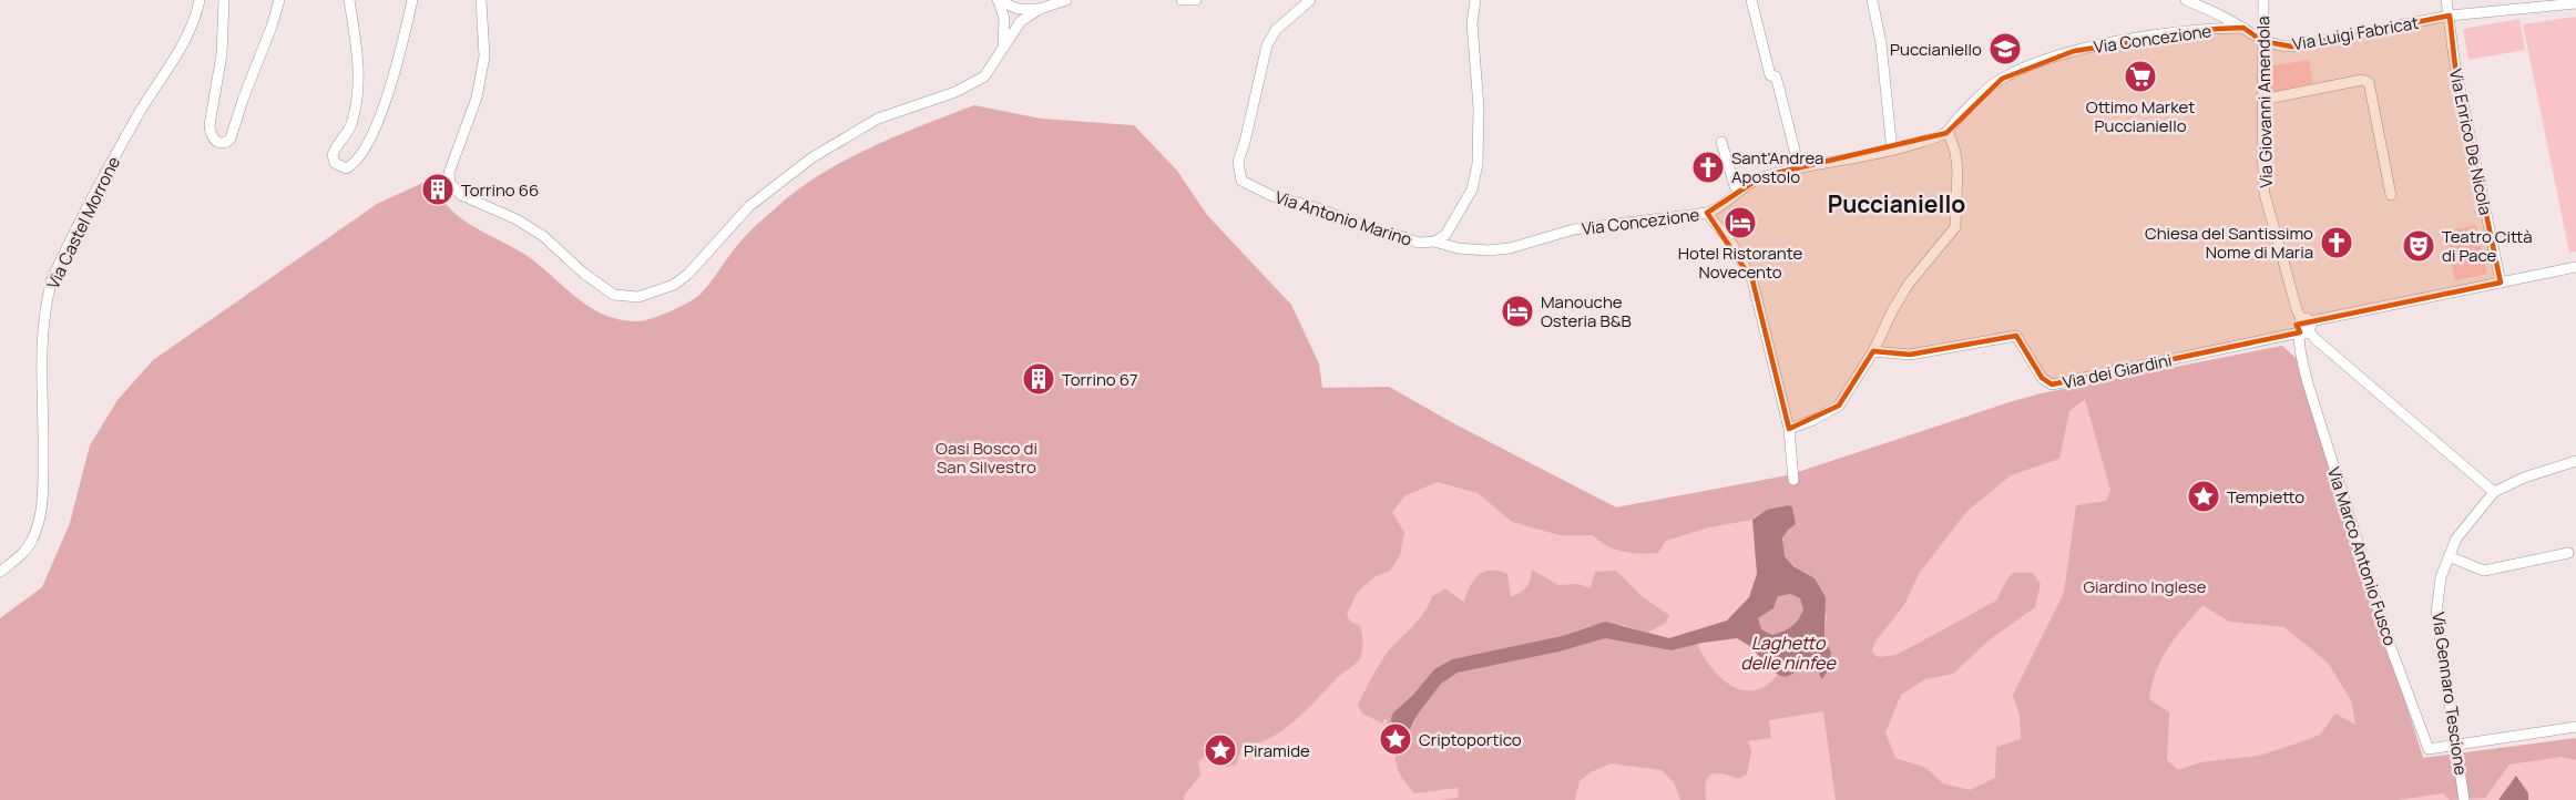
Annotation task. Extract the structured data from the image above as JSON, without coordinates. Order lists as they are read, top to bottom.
{
  "streets": {
    "street": [
      "Via Luigi Fabricat",
      "Via Concezione",
      "Via Giovanni Amendola",
      "Via Enrico De Nicola",
      "Via Antonio Marino",
      "Via Castel Morrone",
      "Via dei Giardini",
      "Via Marco Antonio Fusco",
      "Via Gennaro Tescione"
    ]
  },
  "crossings": [
    ["Via Luigi Fabricat", "Via Giovanni Amendola"],
    ["Via Luigi Fabricat", "Via Enrico De Nicola"],
    ["Via Concezione", "Via Antonio Marino"],
    ["Via Giovanni Amendola", "Via dei Giardini"],
    ["Via Giovanni Amendola", "Via Marco Antonio Fusco"],
    ["Via Giovanni Amendola", "Via Gennaro Tescione"],
    ["Via dei Giardini", "Via Marco Antonio Fusco"],
    ["Via Marco Antonio Fusco", "Via Gennaro Tescione"]
  ],
  "districts": ["Puccianiello"],
  "water": ["Laghetto delle ninfee"],
  "parks": ["Oasi Bosco di San Silvestro", "Giardino Inglese"],
  "places": {
    "school or university": ["Puccianiello"],
    "supermarket": ["Ottimo Market Puccianiello"],
    "church": ["Sant'Andrea Apostolo", "Chiesa del Santissimo Nome di Maria"],
    "building": ["Torrino 66", "Torrino 67"],
    "hotel": ["Hotel Ristorante Novecento", "Manouche Osteria B&B"],
    "theatre": ["Teatro Città di Pace"],
    "place": ["Tempietto", "Criptoportico", "Piramide"]
  }
}
